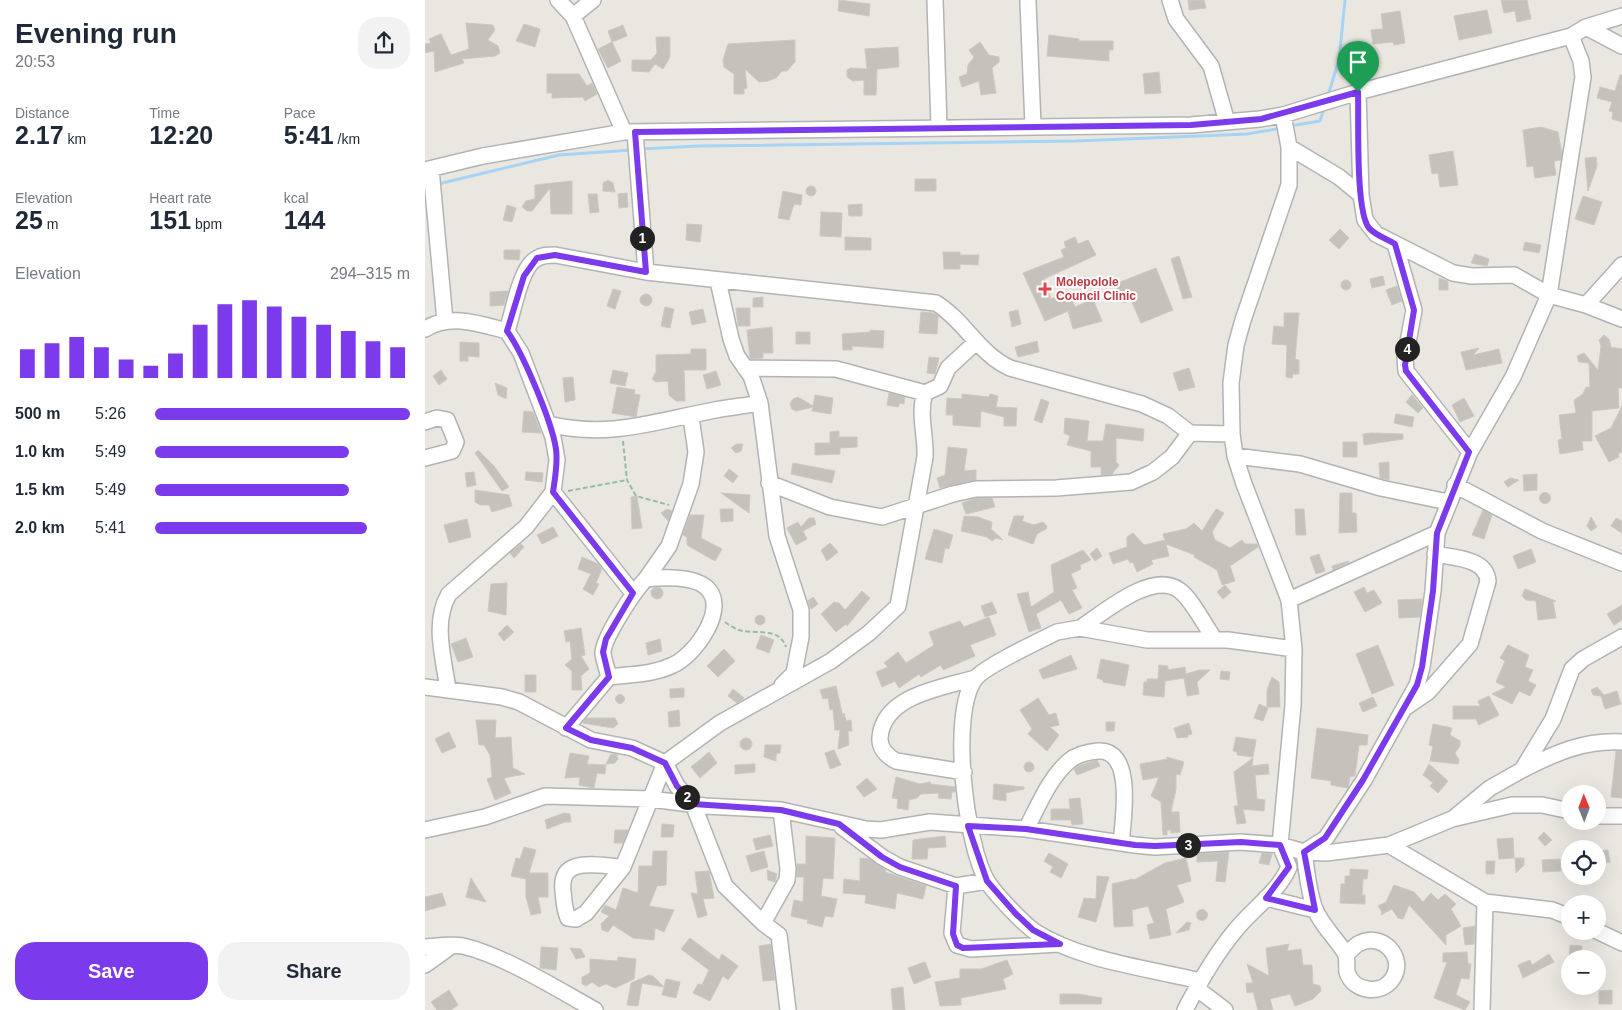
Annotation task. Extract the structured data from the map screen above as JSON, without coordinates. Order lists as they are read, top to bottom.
{
  "places": {
    "health": ["Molepolole Council Clinic"]
  },
  "north": "top",
  "page": {
    "heading": ["Evening run", "20:53"],
    "stats": [
      ["Distance", "2.17 km"],
      ["Time", "12:20"],
      ["Pace", "5:41 /km"],
      ["Elevation", "25 m"],
      ["Heart rate", "151 bpm"],
      ["kcal", "144"]
    ],
    "pins": [
      "1",
      "4",
      "2",
      "3"
    ],
    "chart": ["Elevation", "294–315 m"],
    "list": [
      {
        "name": "500 m",
        "note": "5:26"
      },
      {
        "name": "1.0 km",
        "note": "5:49"
      },
      {
        "name": "1.5 km",
        "note": "5:49"
      },
      {
        "name": "2.0 km",
        "note": "5:41"
      }
    ],
    "map_buttons": ["+", "−"],
    "buttons": ["Save", "Share"]
  }
}
